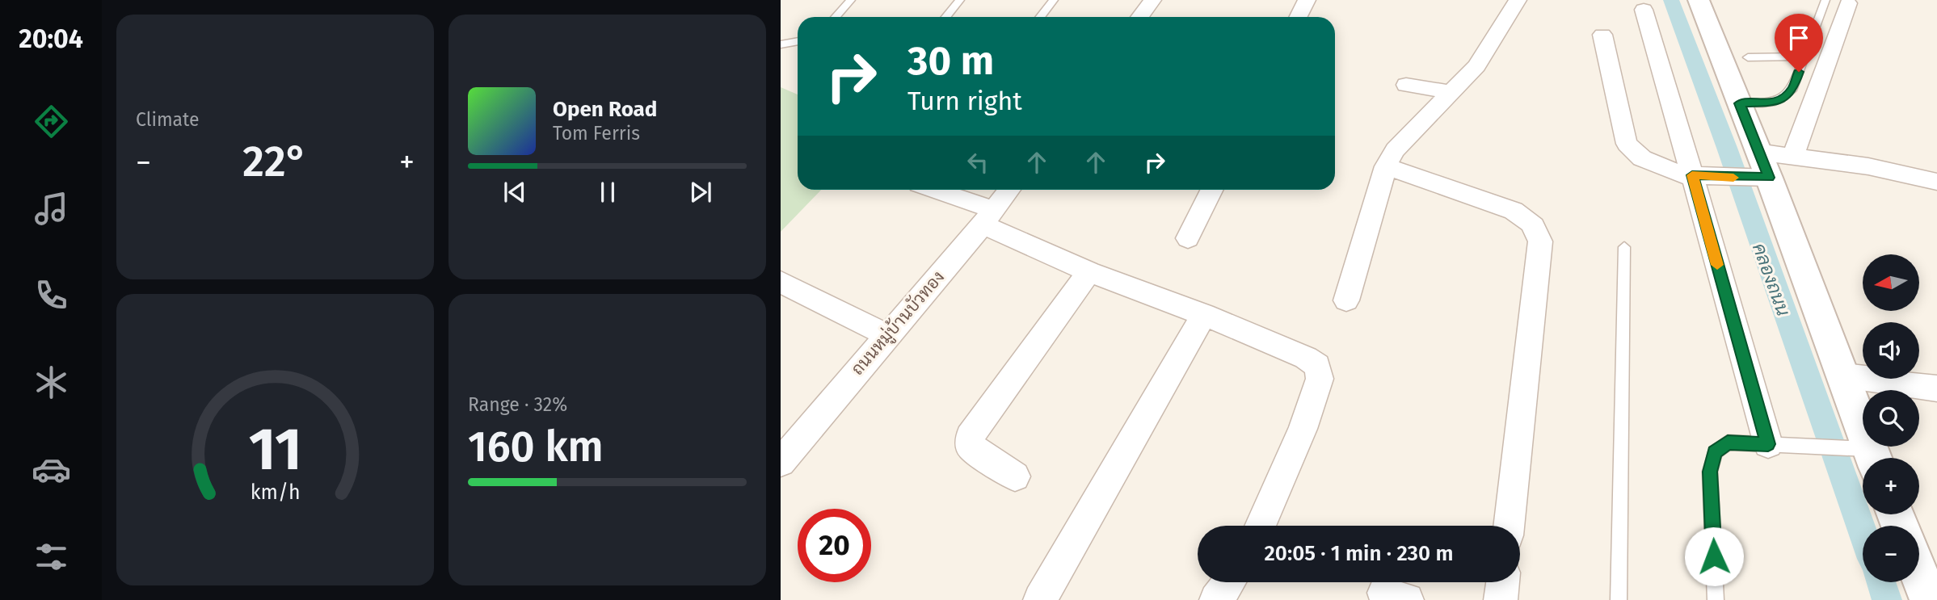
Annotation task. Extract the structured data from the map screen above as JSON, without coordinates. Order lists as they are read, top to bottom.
{
  "streets": {
    "street": ["ถนนหมู่บ้านบัวทอง"]
  },
  "water": ["คลองถนน"],
  "north": "left",
  "page": {
    "tabs": "20:04",
    "tile": [
      "Climate",
      ["Range · 32%", "160 km"]
    ],
    "turn": ["30 m", "Turn right"],
    "song": ["Open Road", "Tom Ferris"],
    "heat": ["−", "22°", "+"],
    "map_buttons": ["+", "−"],
    "limit": "20",
    "trip": "20:05 · 1 min · 230 m",
    "gauge": ["11", "km/h"]
  }
}
